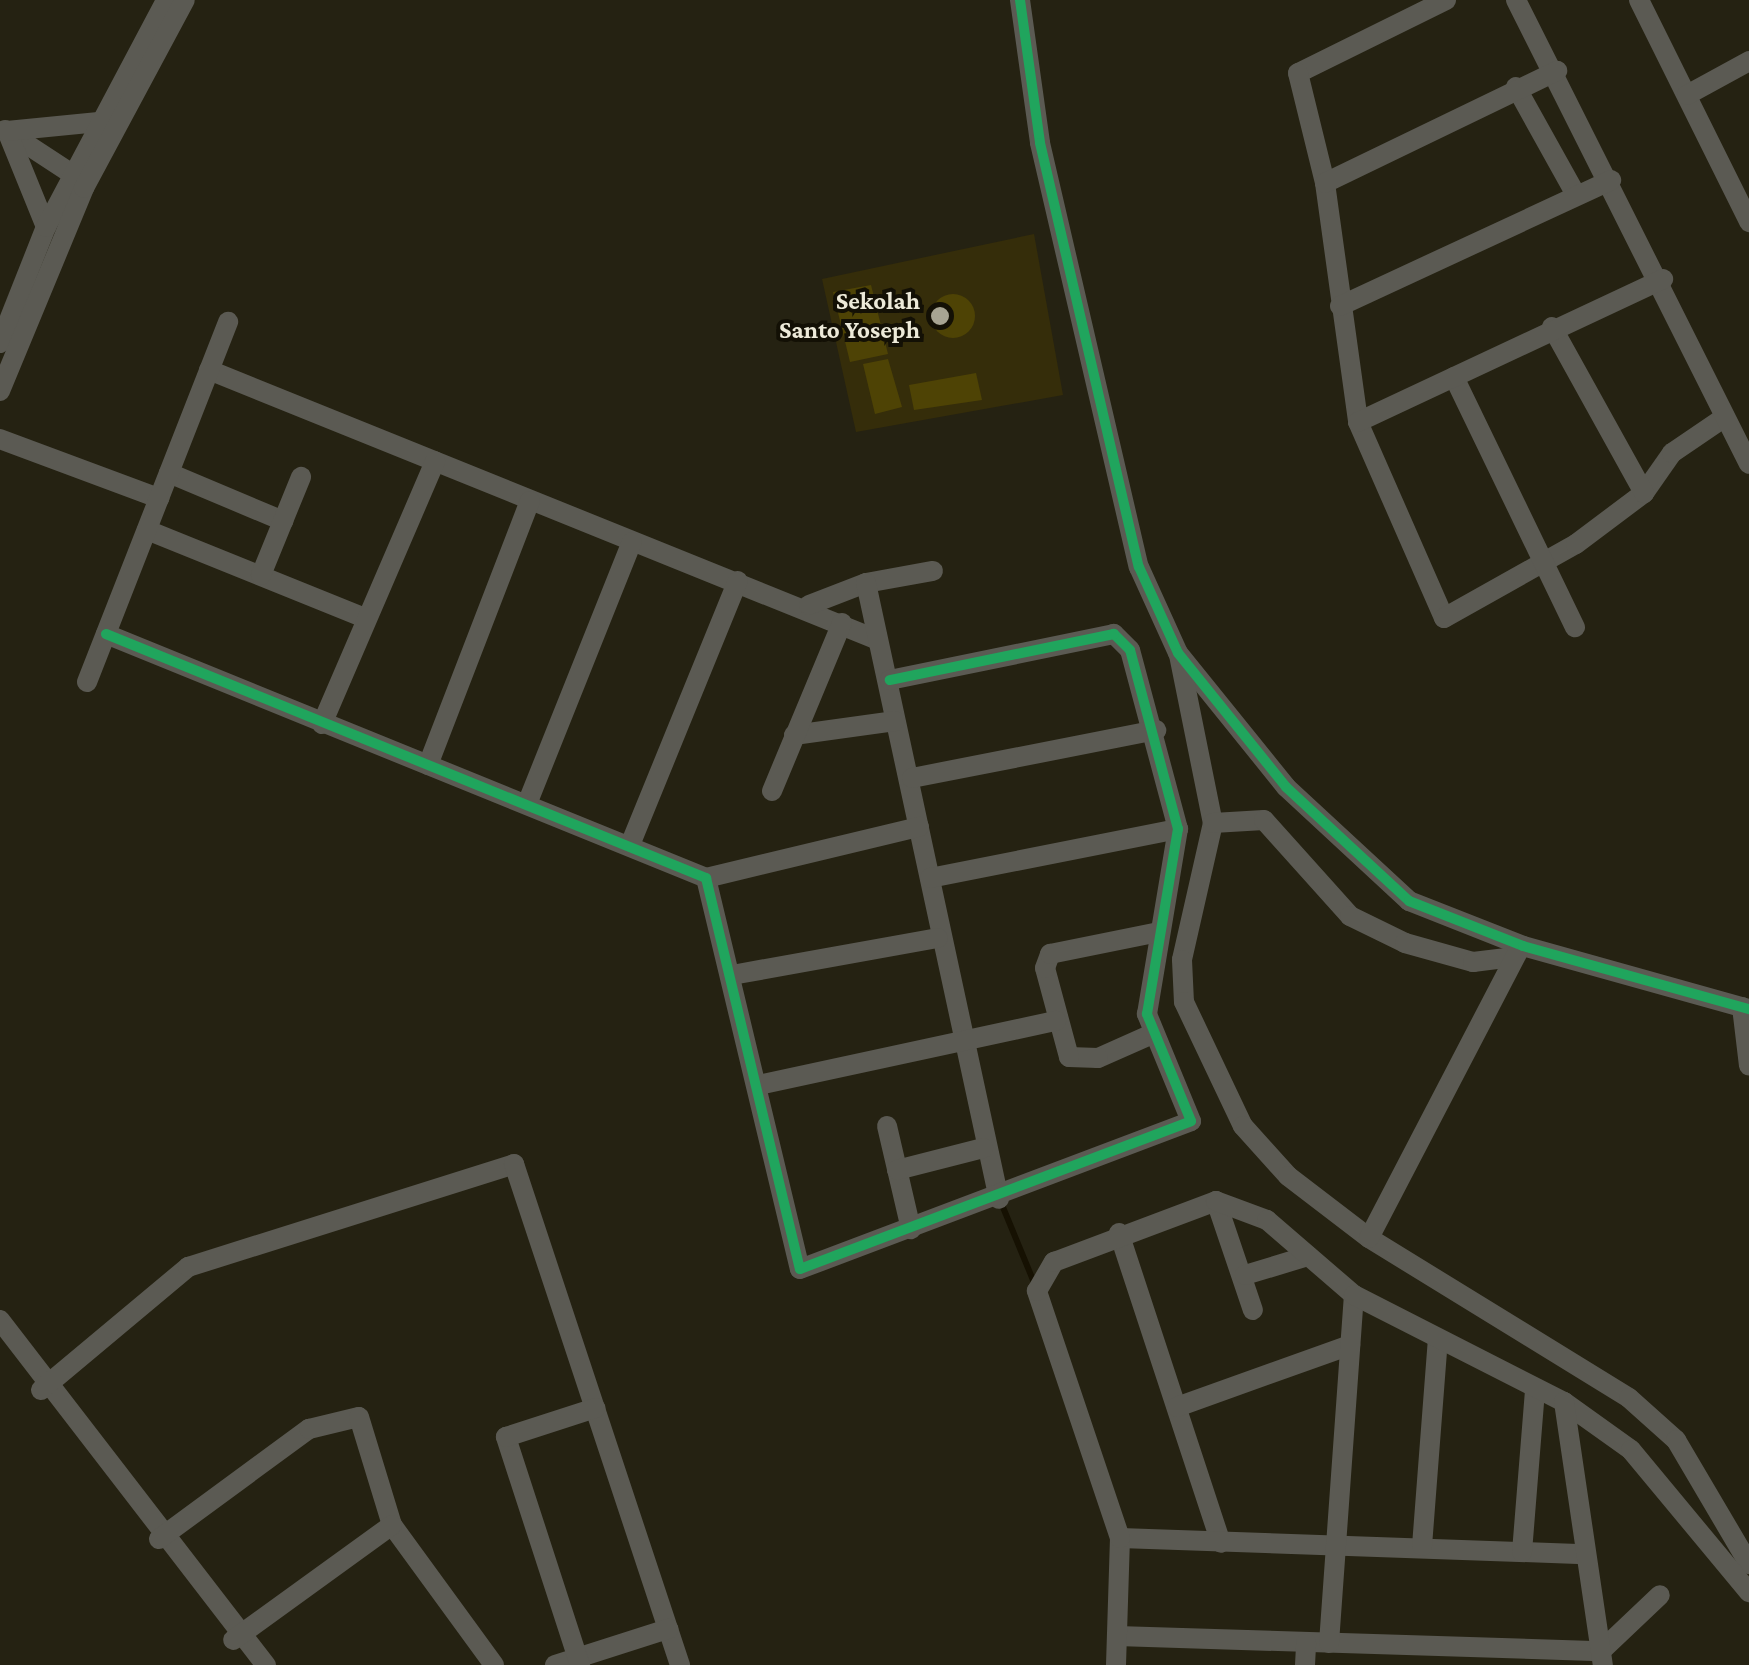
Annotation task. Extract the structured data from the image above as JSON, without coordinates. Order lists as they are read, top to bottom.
{
  "places": ["Sekolah Santo Yoseph"]
}
